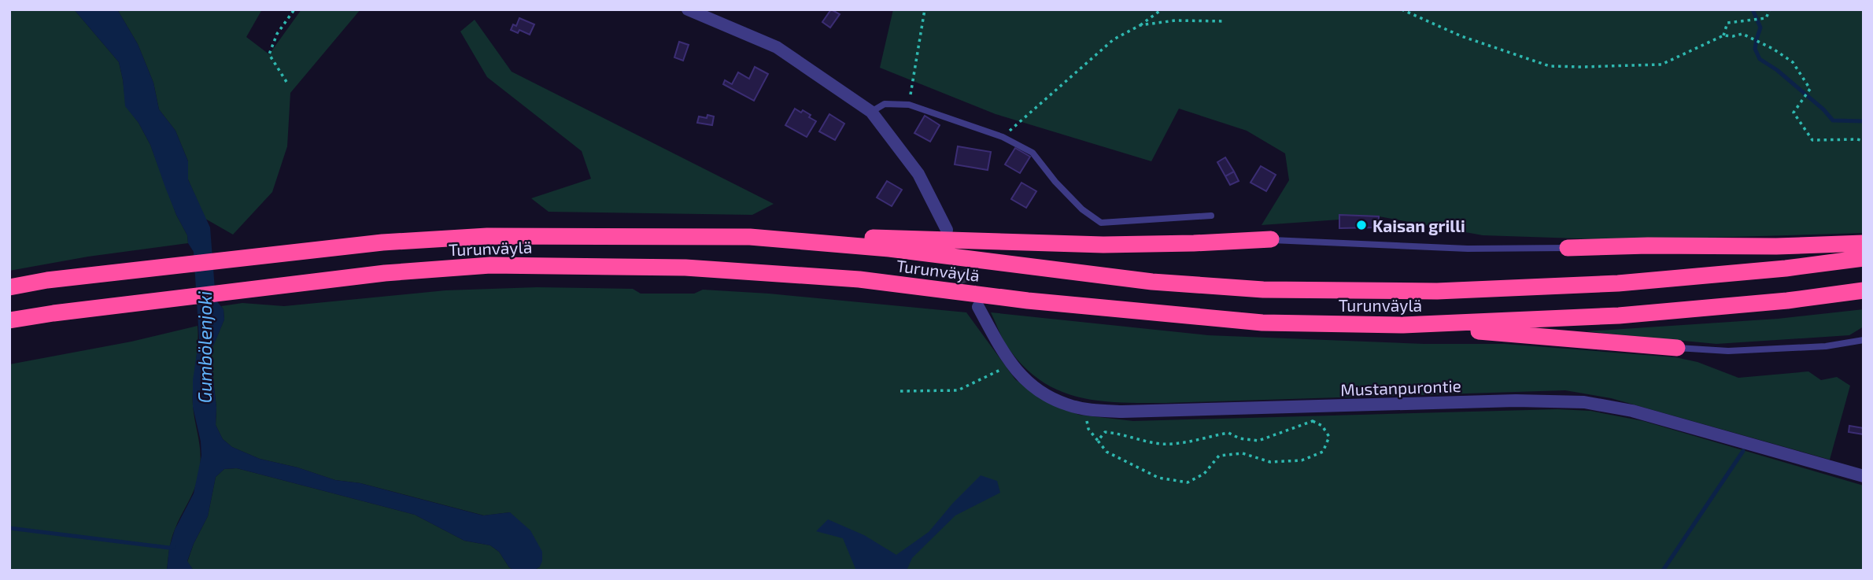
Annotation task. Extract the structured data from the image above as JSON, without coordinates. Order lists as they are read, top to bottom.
{
  "streets": {
    "highway": ["Turunväylä"],
    "street": ["Mustanpurontie"]
  },
  "water": ["Gumbölenjoki"],
  "places": ["Kaisan grilli"]
}
